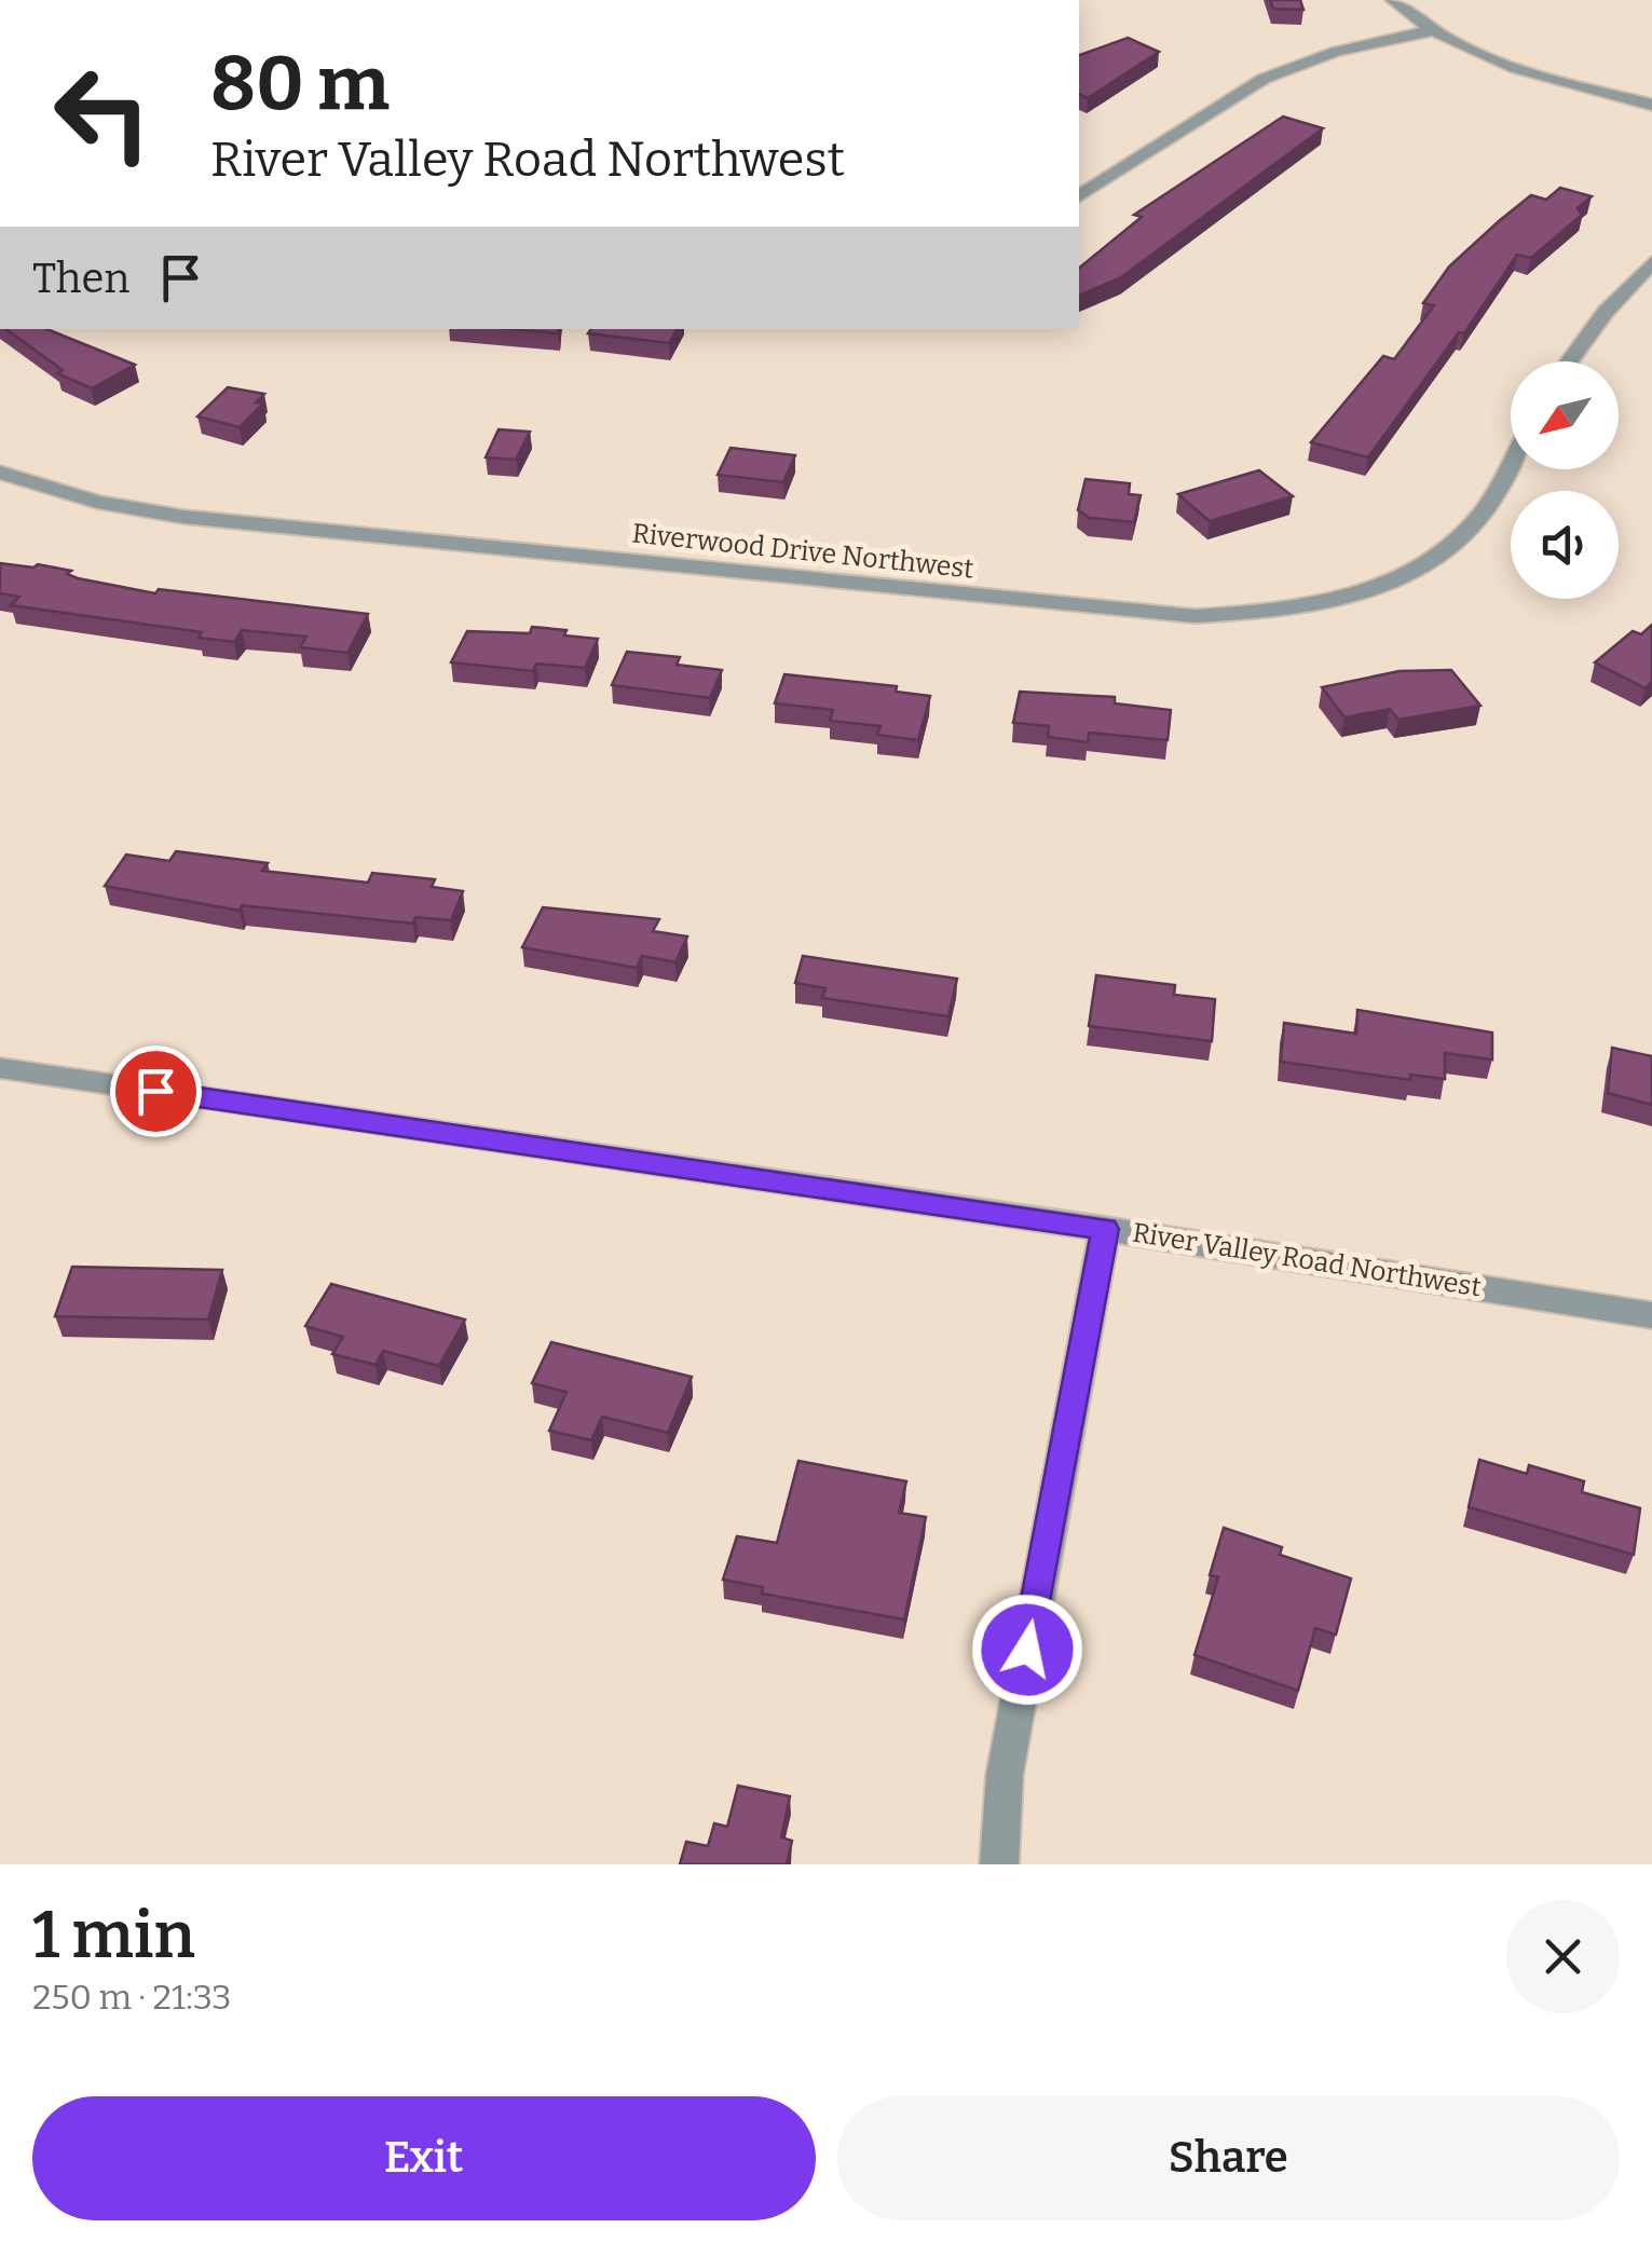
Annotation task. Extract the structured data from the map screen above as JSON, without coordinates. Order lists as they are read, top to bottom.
{
  "streets": {
    "street": ["Riverwood Drive Northwest", "River Valley Road Northwest"]
  },
  "north": "bottom left",
  "page": {
    "turn": ["80 m", "River Valley Road Northwest"],
    "then": "Then",
    "heading": ["1 min", "250 m · 21:33"],
    "buttons": ["Exit", "Share"]
  }
}
